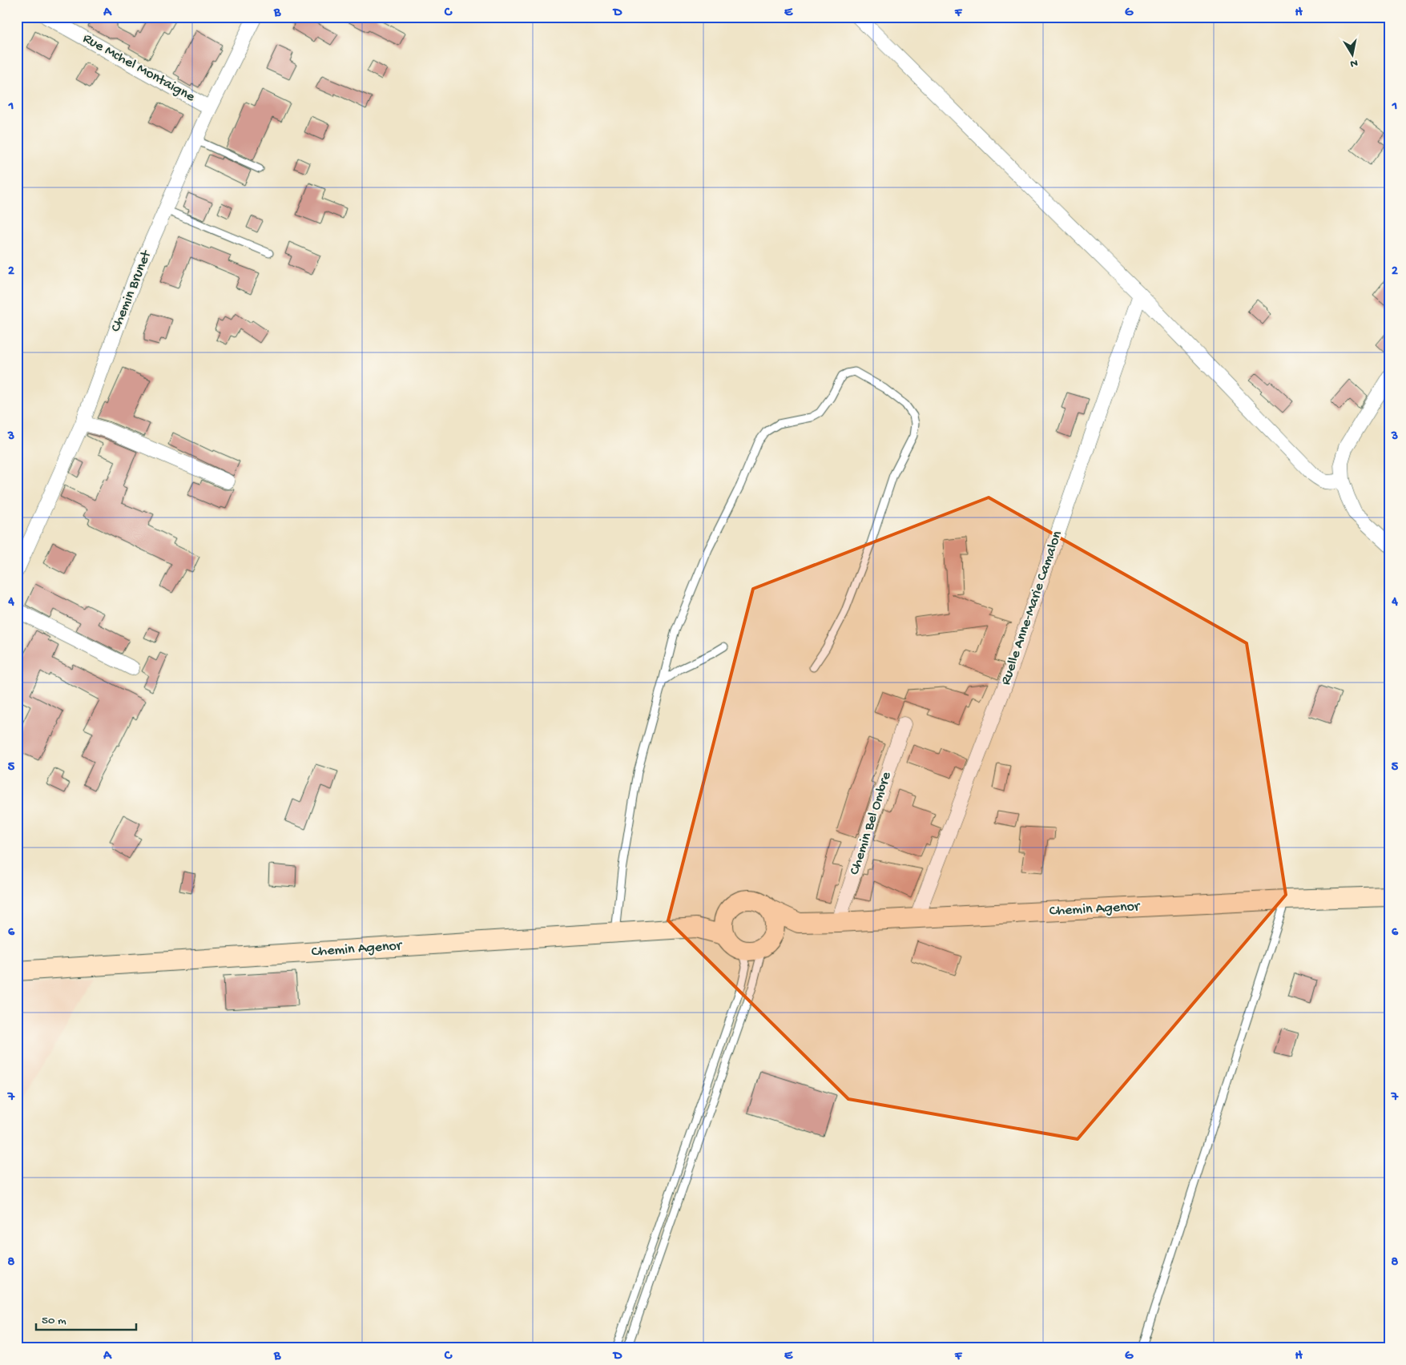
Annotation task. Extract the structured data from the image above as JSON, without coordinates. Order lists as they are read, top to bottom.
{
  "streets": {
    "main road": ["Chemin Agenor"],
    "street": [
      "Rue Mchel Montaigne",
      "Chemin Brunet",
      "Ruelle Anne-Marie Camalon",
      "Chemin Bel Ombre"
    ]
  },
  "crossings": [
    ["Rue Mchel Montaigne", "Chemin Brunet"],
    ["Ruelle Anne-Marie Camalon", "Chemin Agenor"],
    ["Chemin Bel Ombre", "Chemin Agenor"]
  ],
  "scale_bar": "50 m",
  "north": "bottom",
  "grid": {
    "columns": [
      "A",
      "B",
      "C",
      "D",
      "E",
      "F",
      "G",
      "H"
    ],
    "rows": [
      "1",
      "2",
      "3",
      "4",
      "5",
      "6",
      "7",
      "8"
    ]
  }
}
